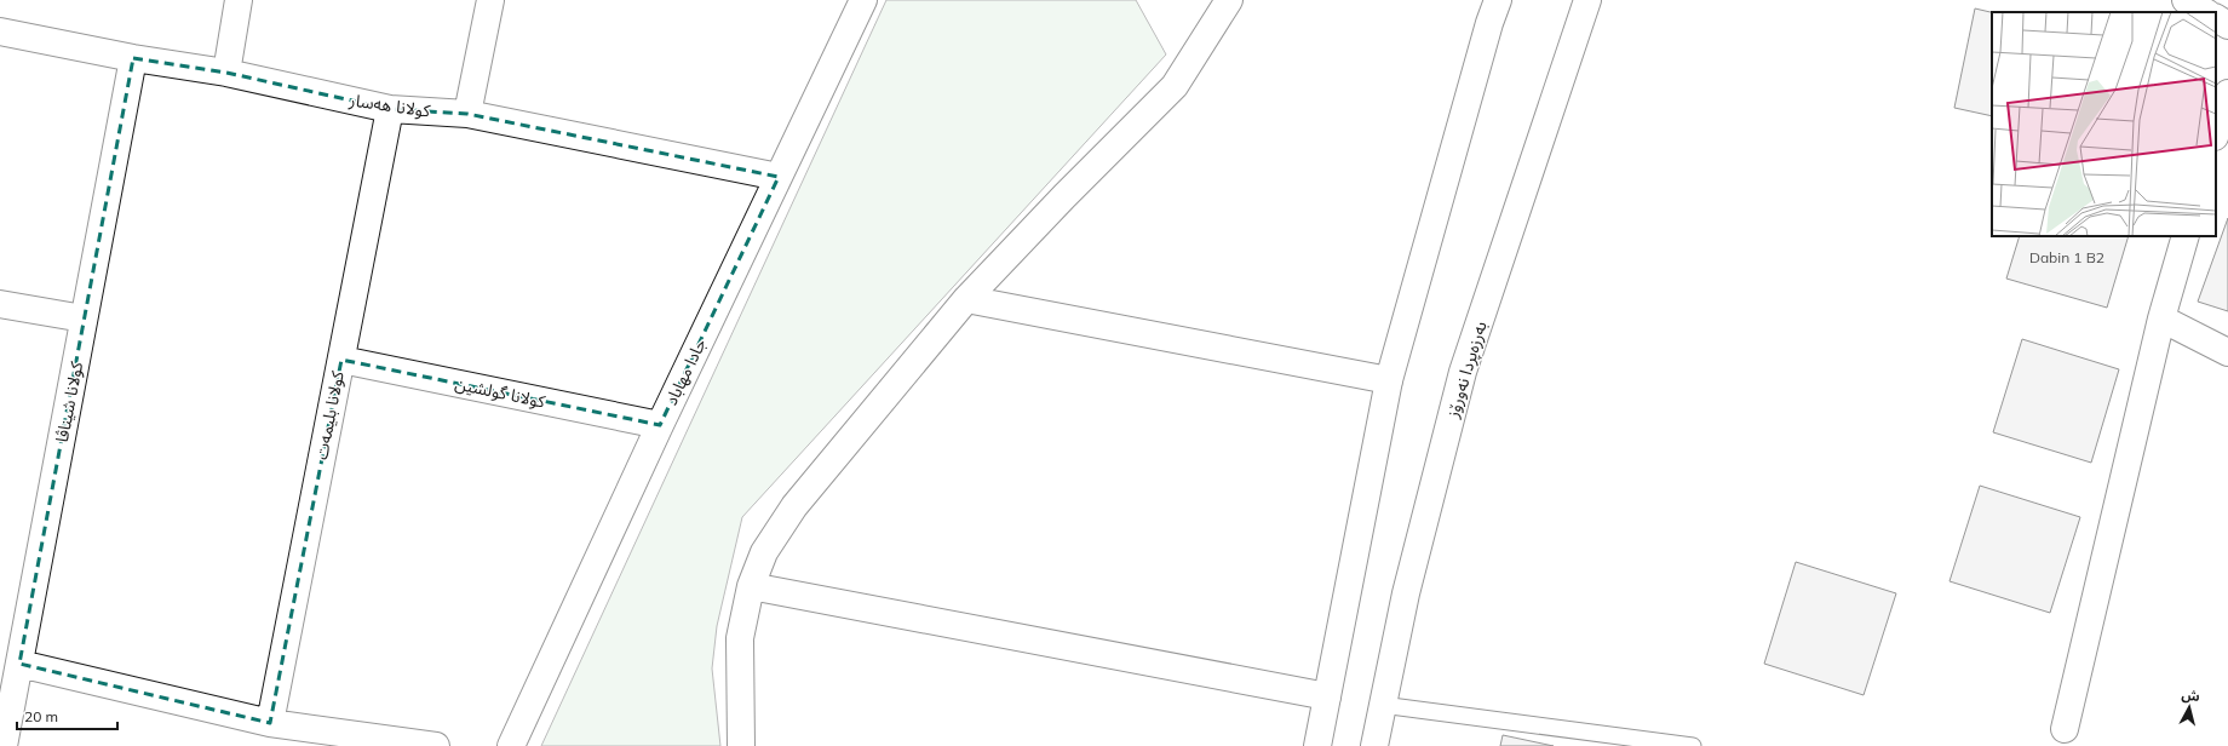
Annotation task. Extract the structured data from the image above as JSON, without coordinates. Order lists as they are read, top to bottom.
{
  "streets": {
    "street": [
      "کولانا هه‌سار",
      "بەرزەپردا نەورۆز",
      "جادا مهاباد",
      "کولانا گولشین",
      "کولانا شیناڤا",
      "کولانا بلیمه‌ت"
    ]
  },
  "crossings": [
    ["کولانا هه‌سار", "جادا مهاباد"],
    ["کولانا هه‌سار", "کولانا شیناڤا"],
    ["کولانا هه‌سار", "کولانا بلیمه‌ت"],
    ["جادا مهاباد", "کولانا گولشین"],
    ["کولانا گولشین", "کولانا بلیمه‌ت"]
  ],
  "house_numbers": ["Dabin 1 B2"],
  "scale_bar": "20 m",
  "north": "top"
}
